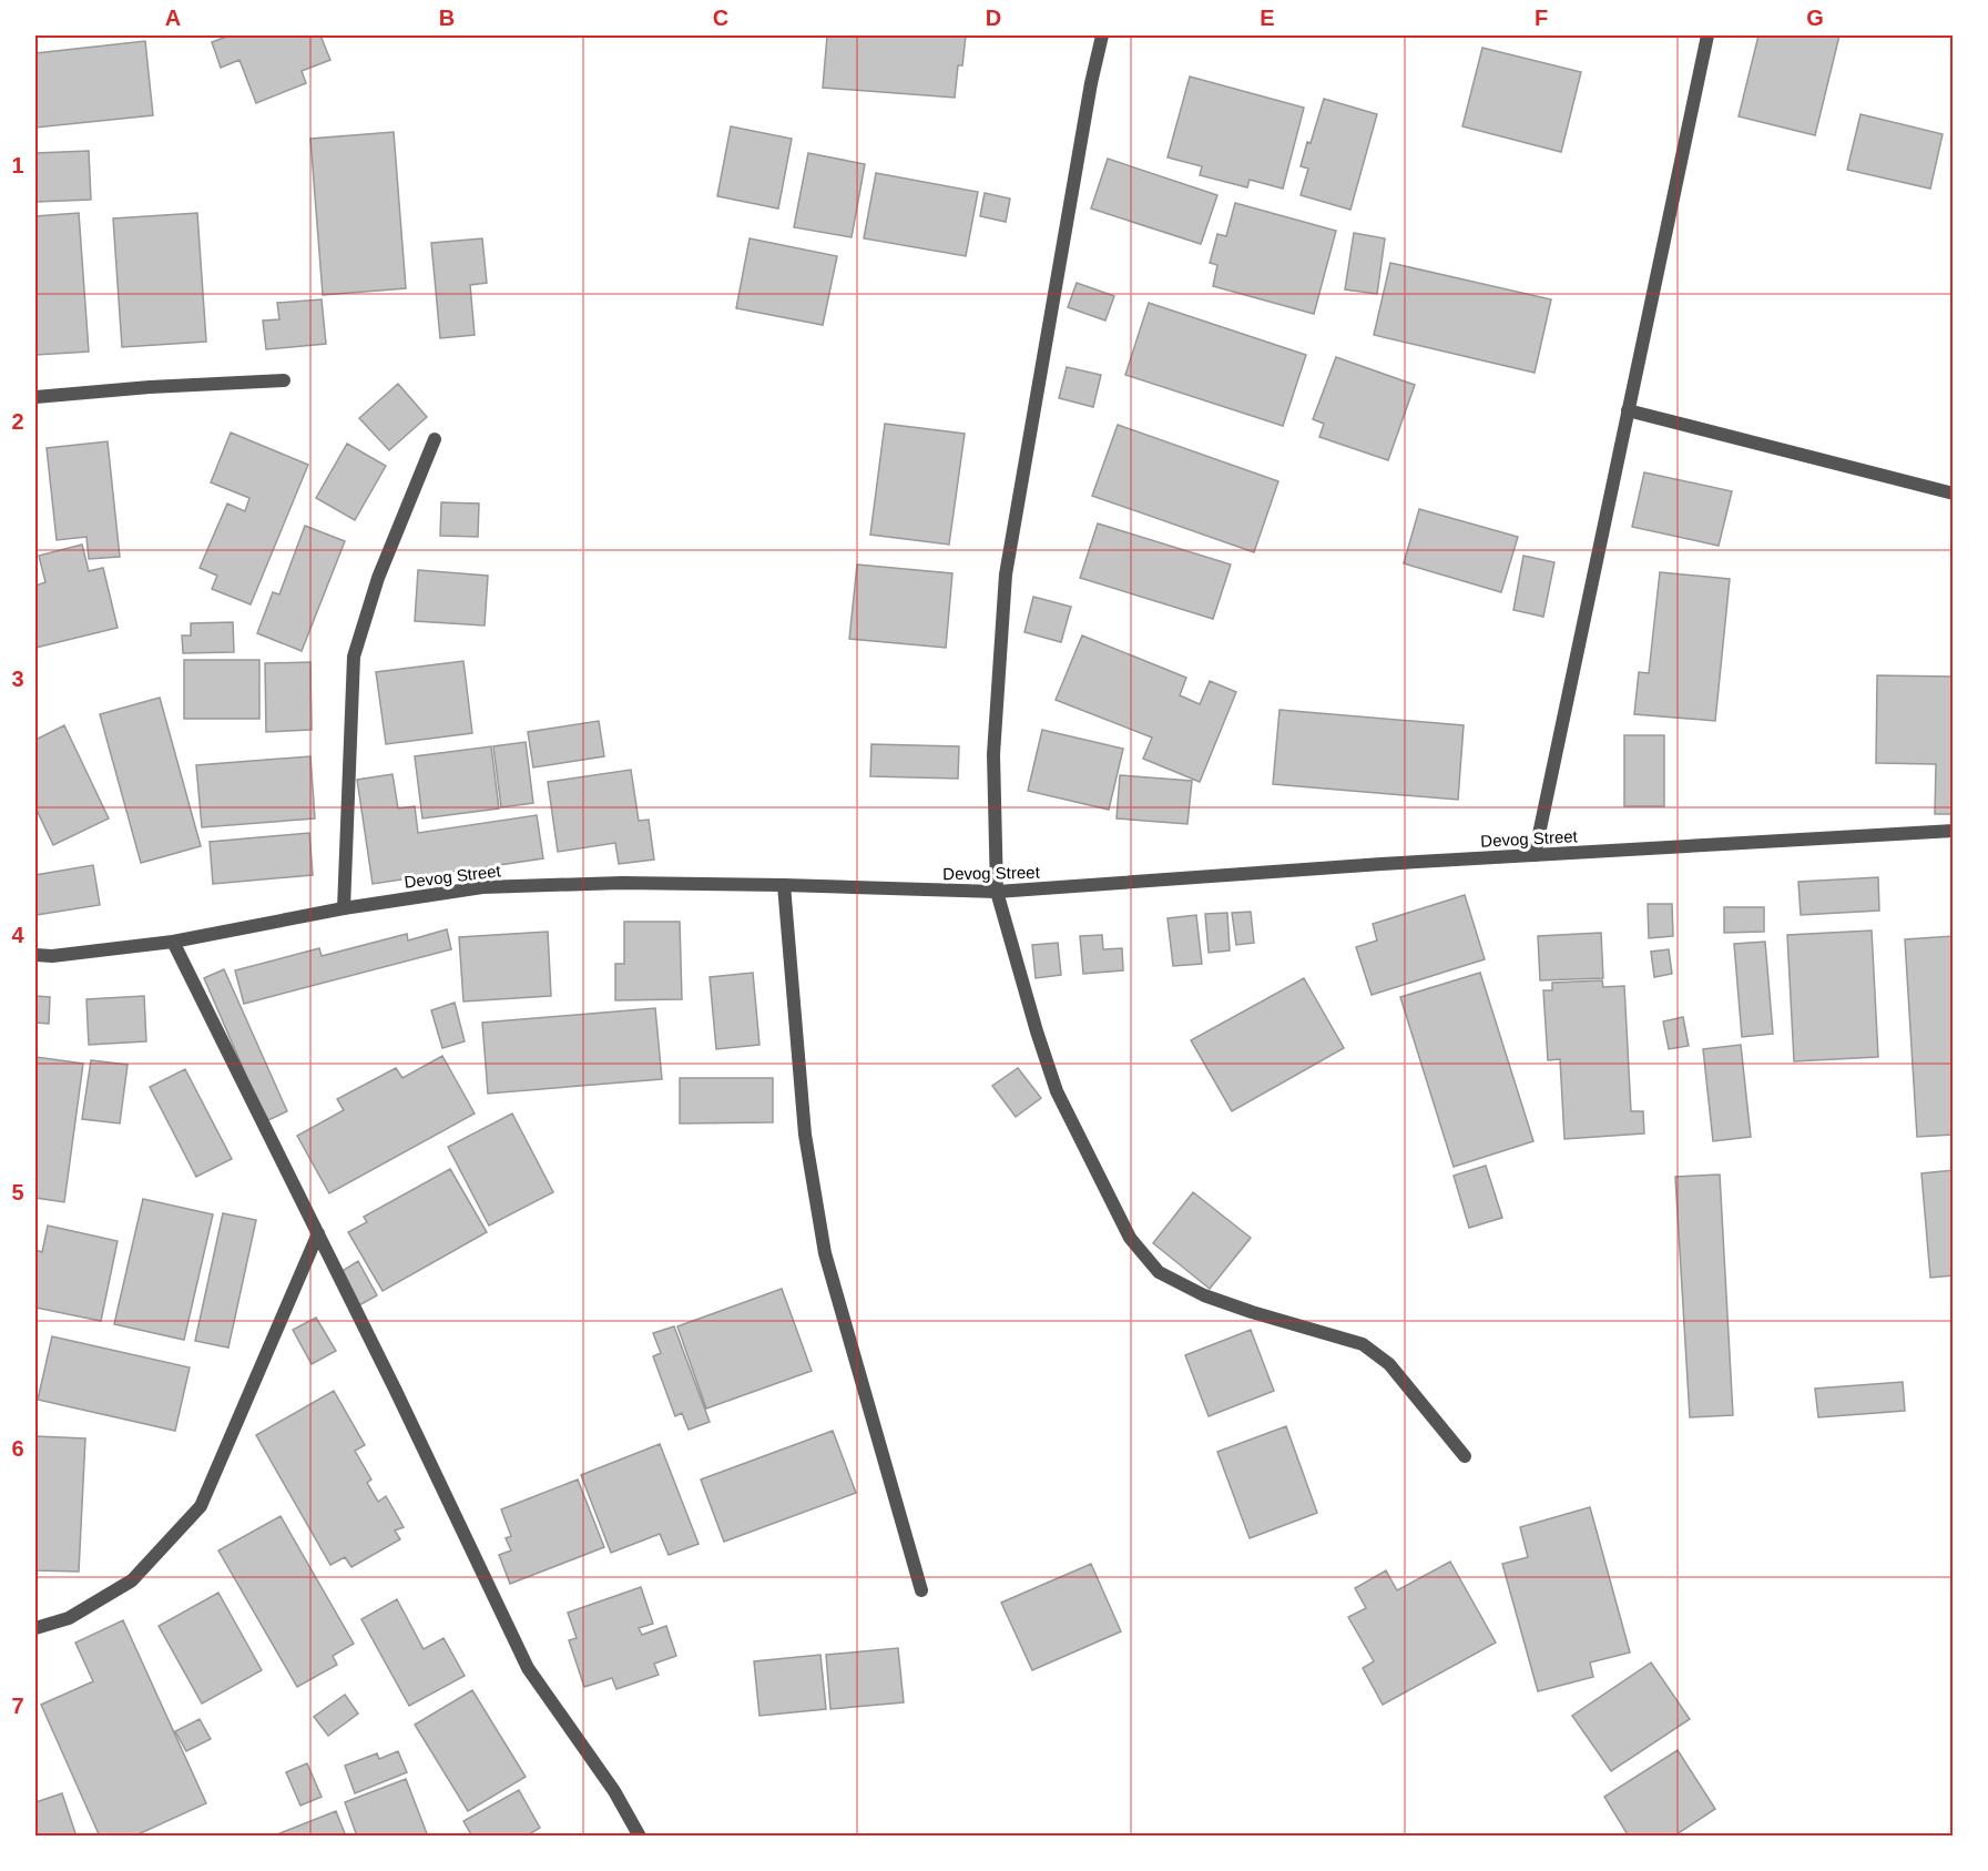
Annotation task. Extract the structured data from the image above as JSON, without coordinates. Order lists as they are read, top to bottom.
{
  "streets": {
    "street": ["Devog Street"]
  },
  "grid": {
    "columns": [
      "A",
      "B",
      "C",
      "D",
      "E",
      "F",
      "G"
    ],
    "rows": [
      "1",
      "2",
      "3",
      "4",
      "5",
      "6",
      "7"
    ]
  }
}
